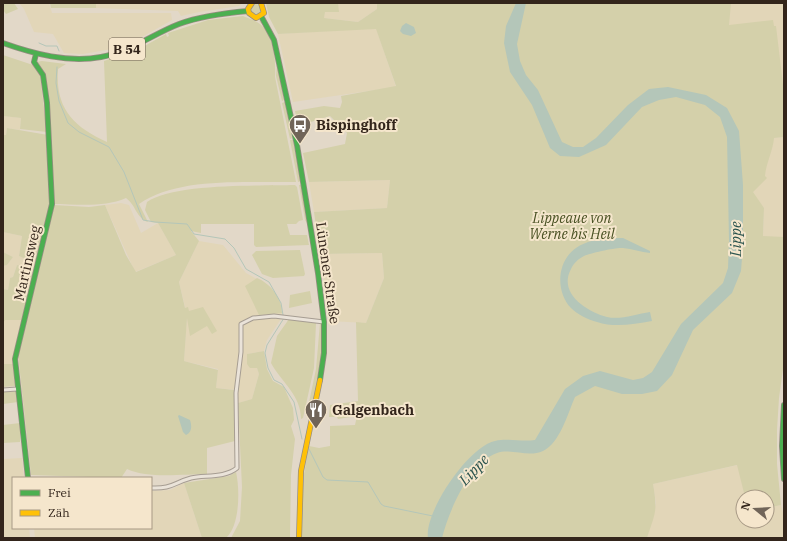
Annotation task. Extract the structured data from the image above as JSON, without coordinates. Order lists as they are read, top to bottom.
{
  "streets": {
    "main road": ["B 54", "Martinsweg", "Lünener Straße"]
  },
  "crossings": [
    ["B 54", "Martinsweg"]
  ],
  "water": ["Lippe"],
  "parks": ["Lippeaue von Werne bis Heil"],
  "places": {
    "bus stop": ["Bispinghoff"],
    "restaurant": ["Galgenbach"]
  },
  "legend": ["Frei", "Zäh"],
  "north": "left"
}
